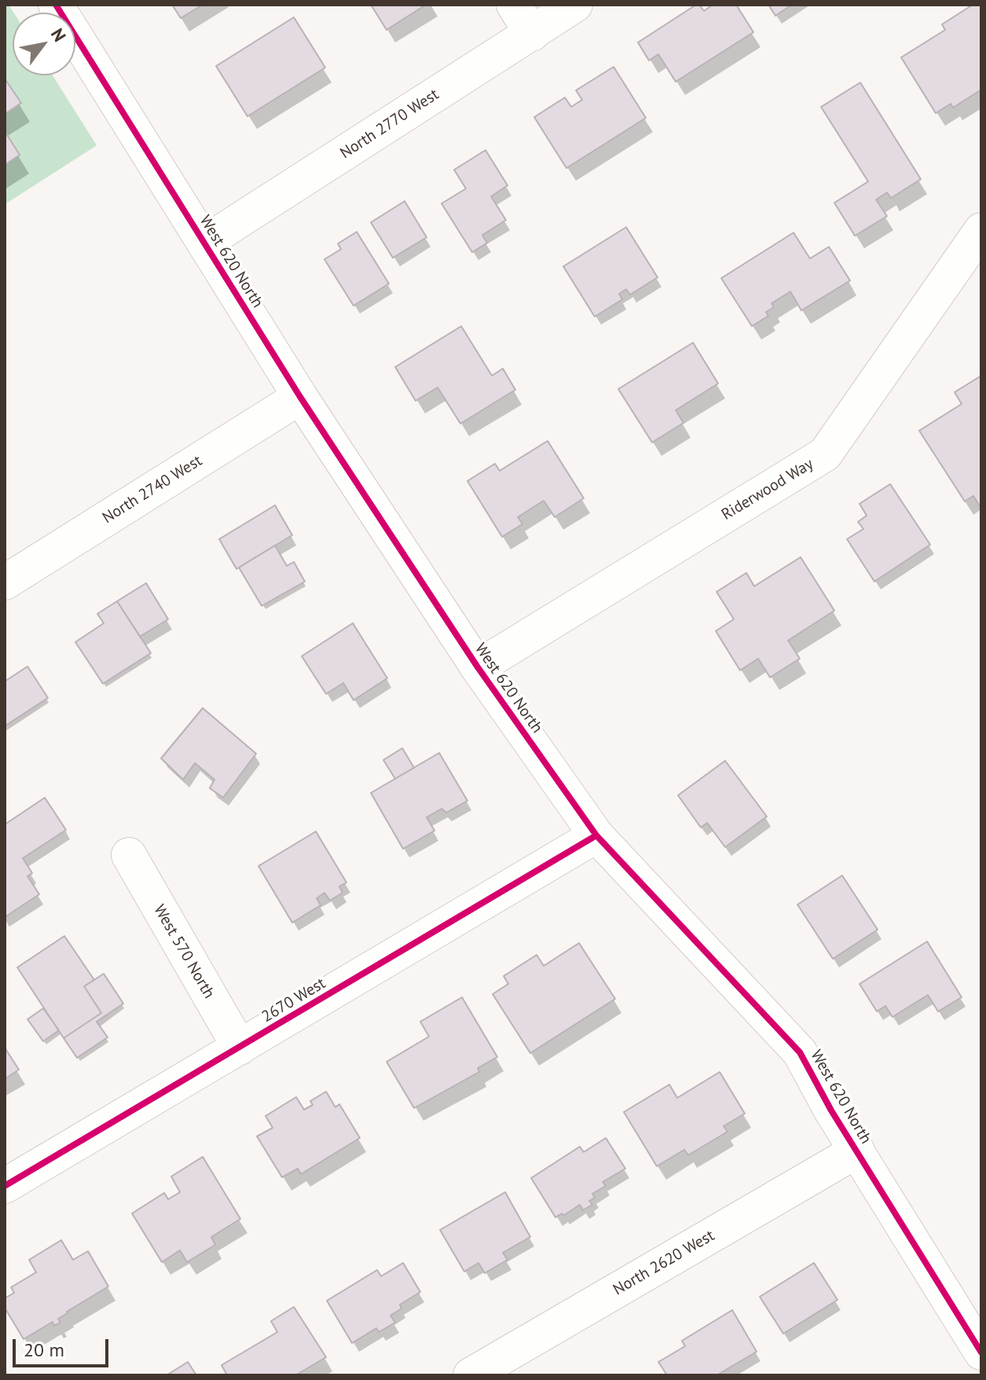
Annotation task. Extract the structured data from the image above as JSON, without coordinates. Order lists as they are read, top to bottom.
{
  "streets": {
    "street": [
      "North 2770 West",
      "West 620 North",
      "North 2740 West",
      "Riderwood Way",
      "West 570 North",
      "2670 West",
      "North 2620 West"
    ]
  },
  "crossings": [
    ["North 2770 West", "West 620 North"],
    ["West 620 North", "North 2740 West"],
    ["West 620 North", "Riderwood Way"],
    ["West 620 North", "2670 West"],
    ["West 620 North", "North 2620 West"],
    ["West 570 North", "2670 West"]
  ],
  "scale_bar": "20 m",
  "north": "top right"
}
